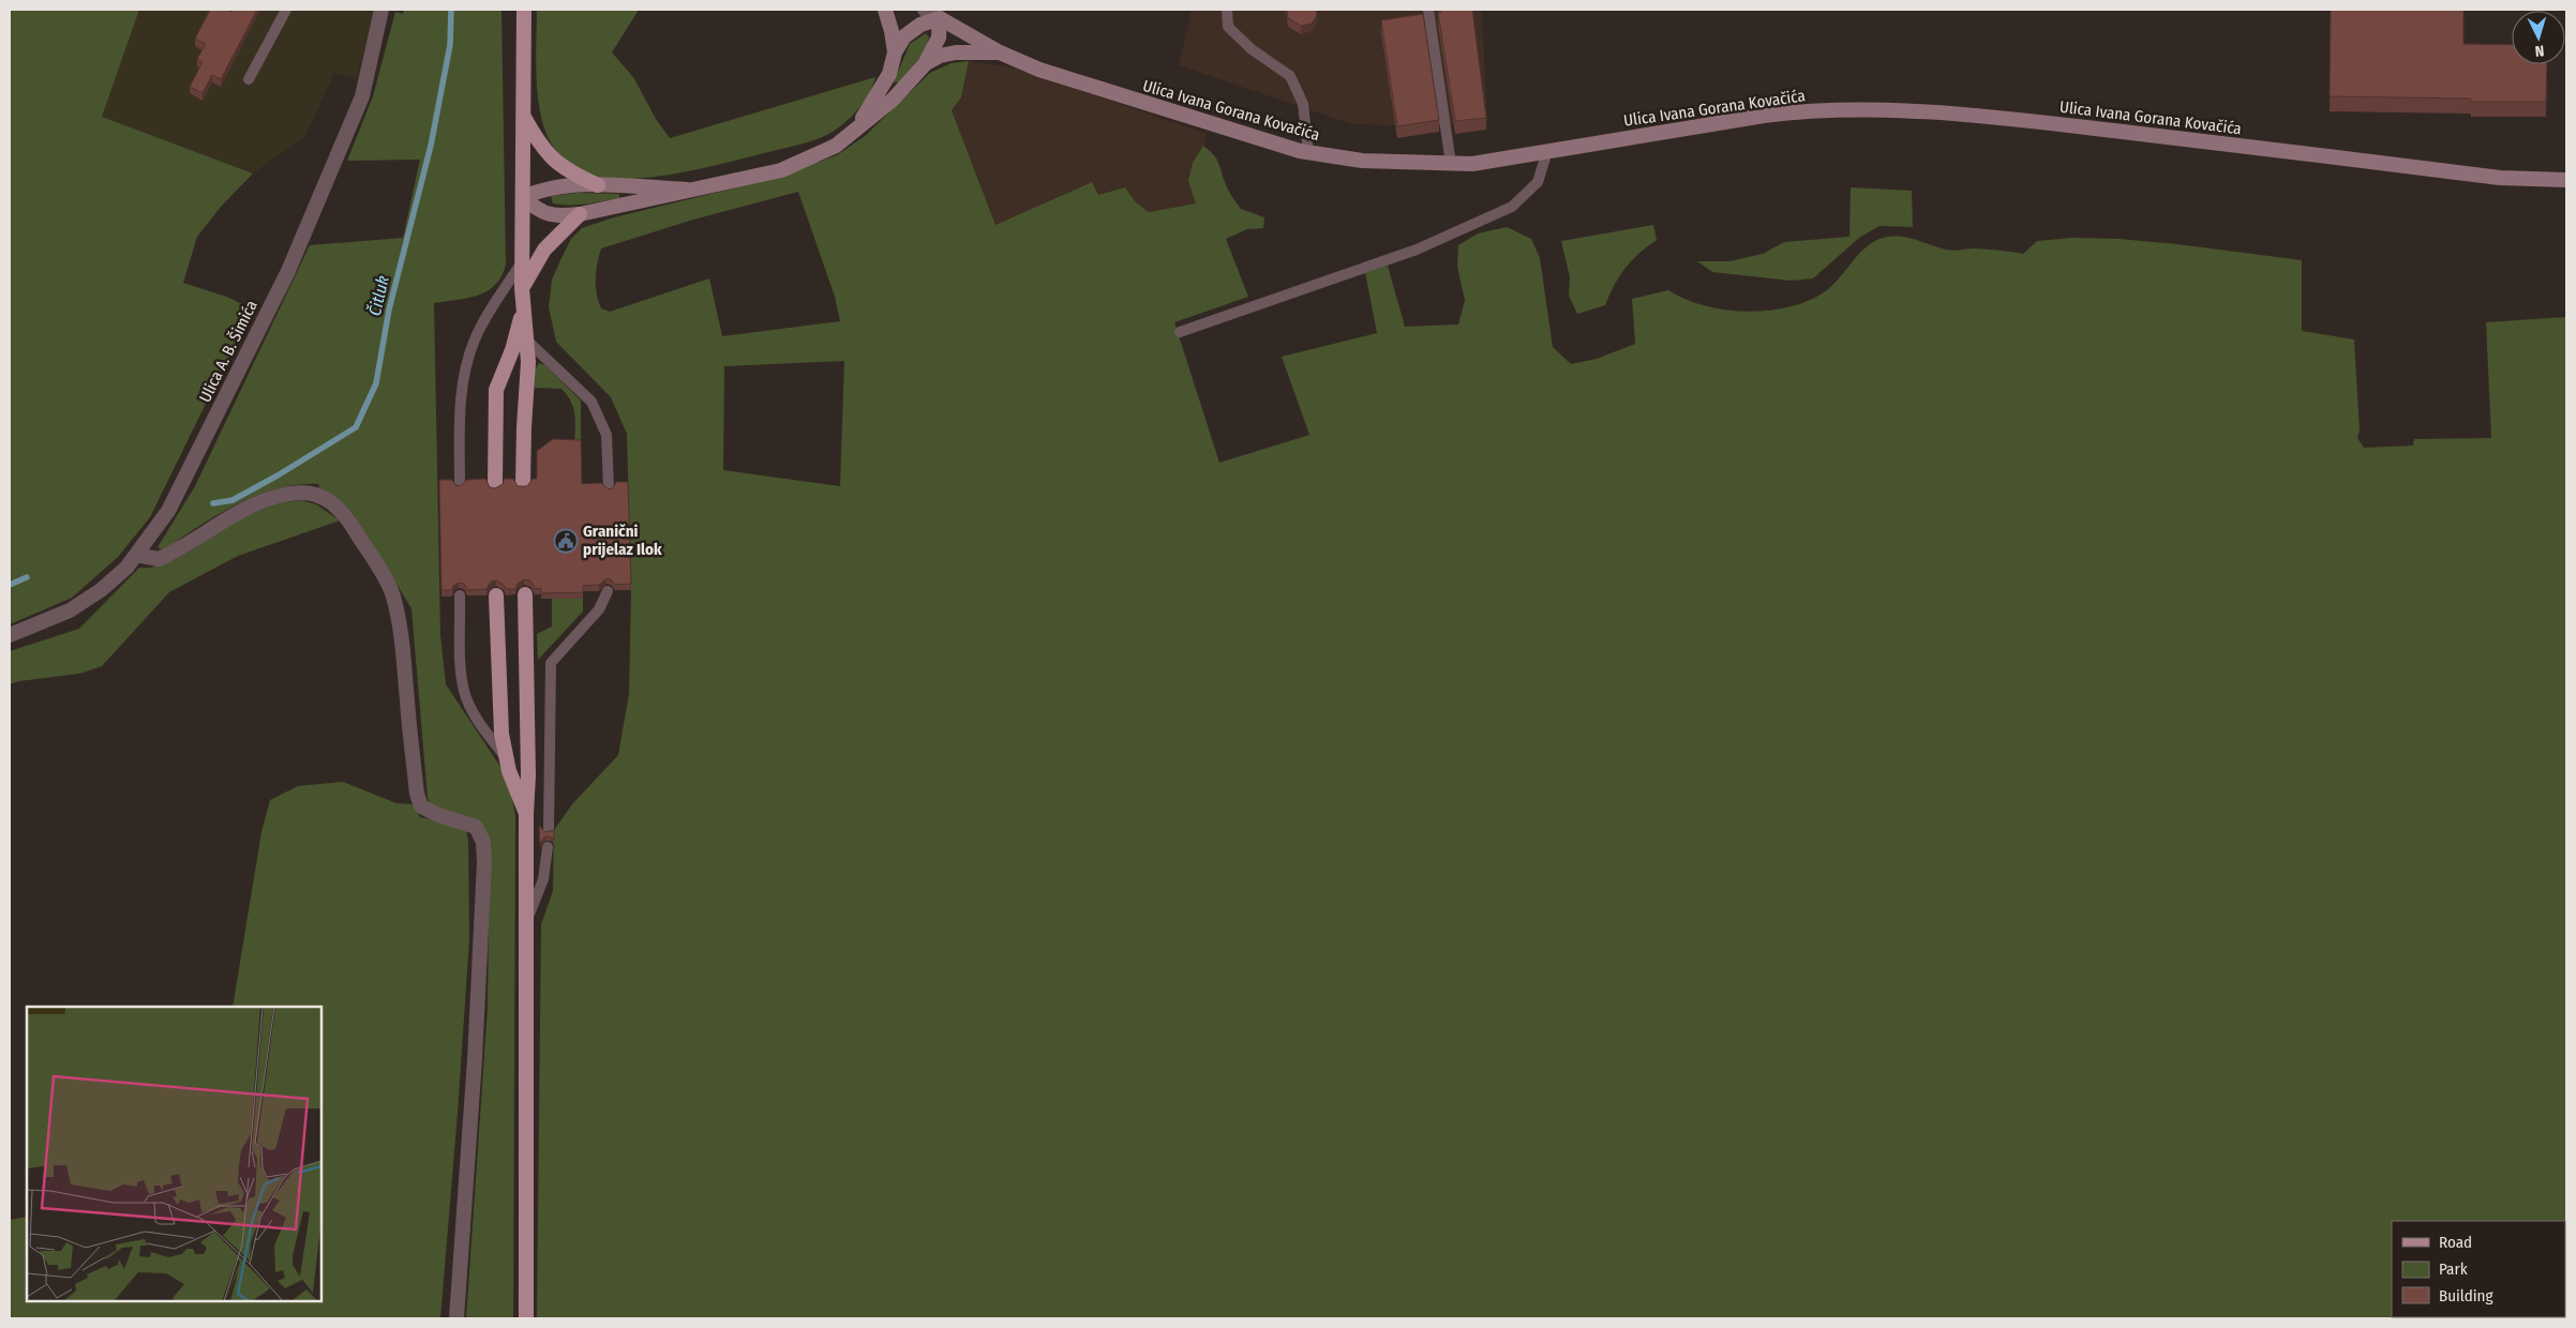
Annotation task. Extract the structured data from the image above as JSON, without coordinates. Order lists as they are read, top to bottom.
{
  "streets": {
    "main road": ["Ulica Ivana Gorana Kovačića"],
    "street": ["Ulica A. B. Šimića"]
  },
  "water": ["Čitluk"],
  "places": {
    "public building": ["Granični prijelaz Ilok"]
  },
  "legend": ["Road", "Park", "Building"],
  "north": "bottom"
}
